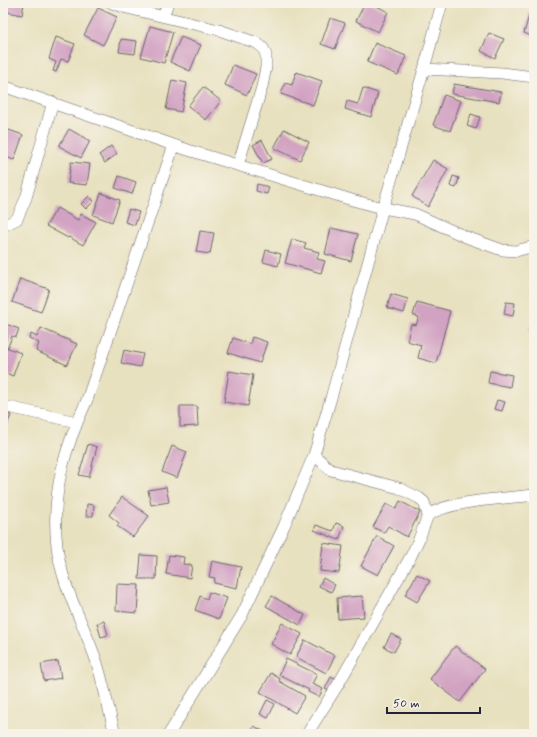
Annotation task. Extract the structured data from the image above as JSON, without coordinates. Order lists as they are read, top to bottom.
{
  "scale_bar": "50 m"
}
